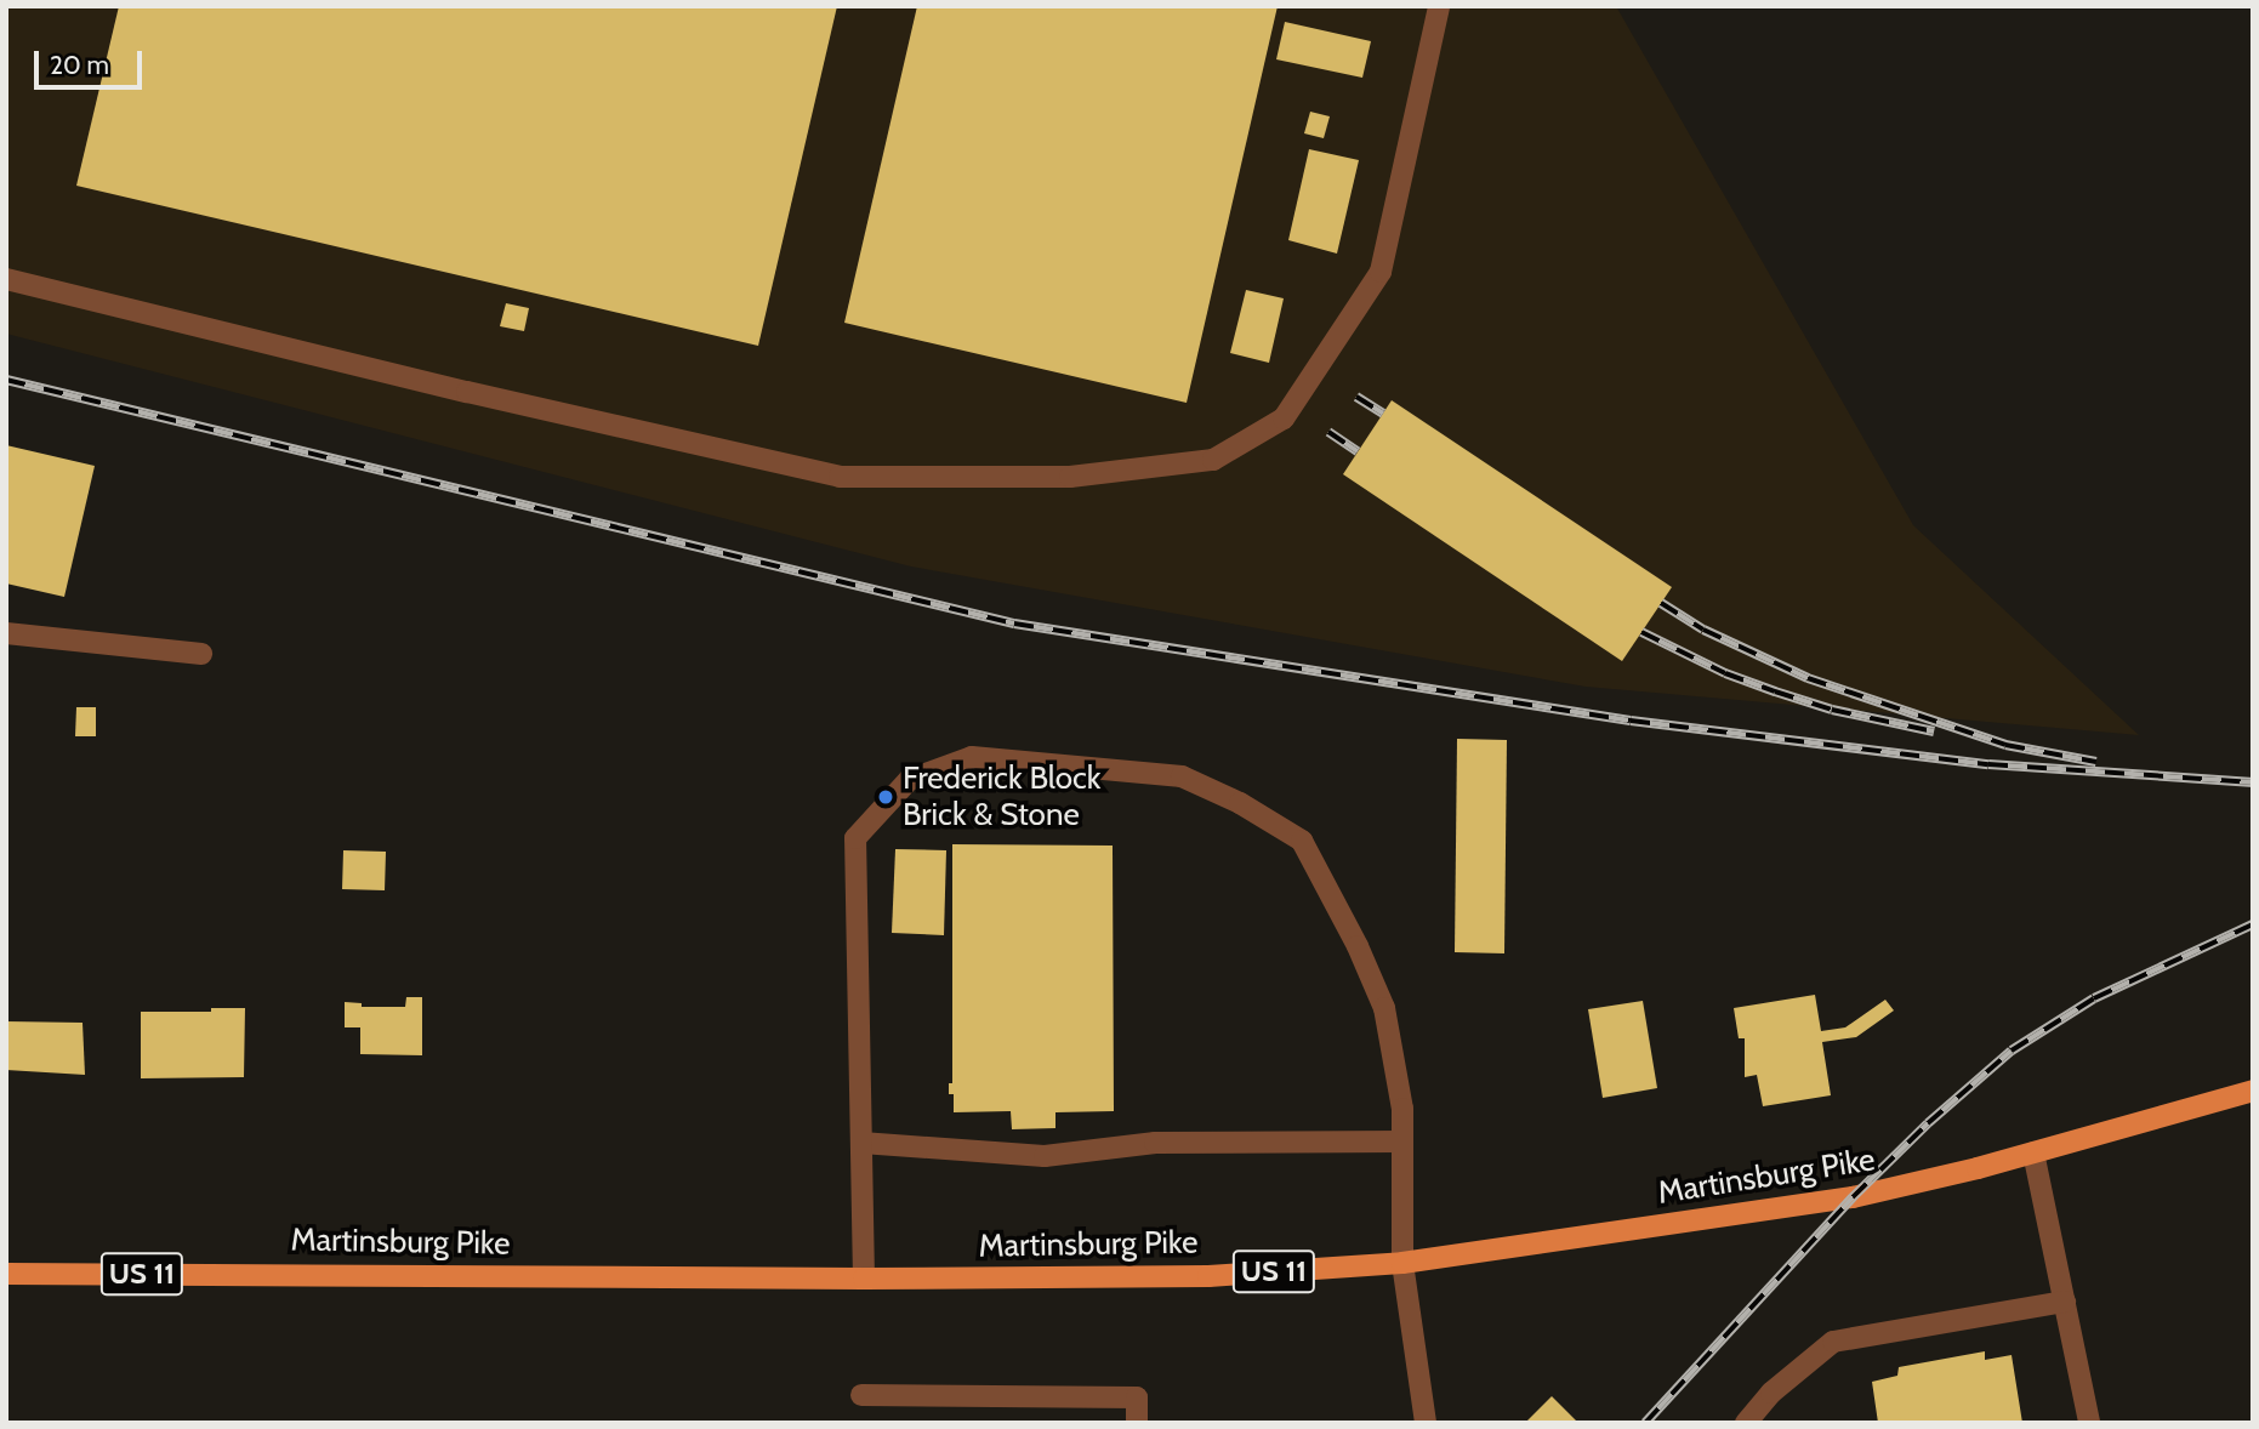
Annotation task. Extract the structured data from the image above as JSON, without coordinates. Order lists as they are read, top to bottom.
{
  "streets": {
    "main road": ["Martinsburg Pike", "US 11"]
  },
  "places": ["Frederick Block Brick & Stone"],
  "scale_bar": "20 m"
}
